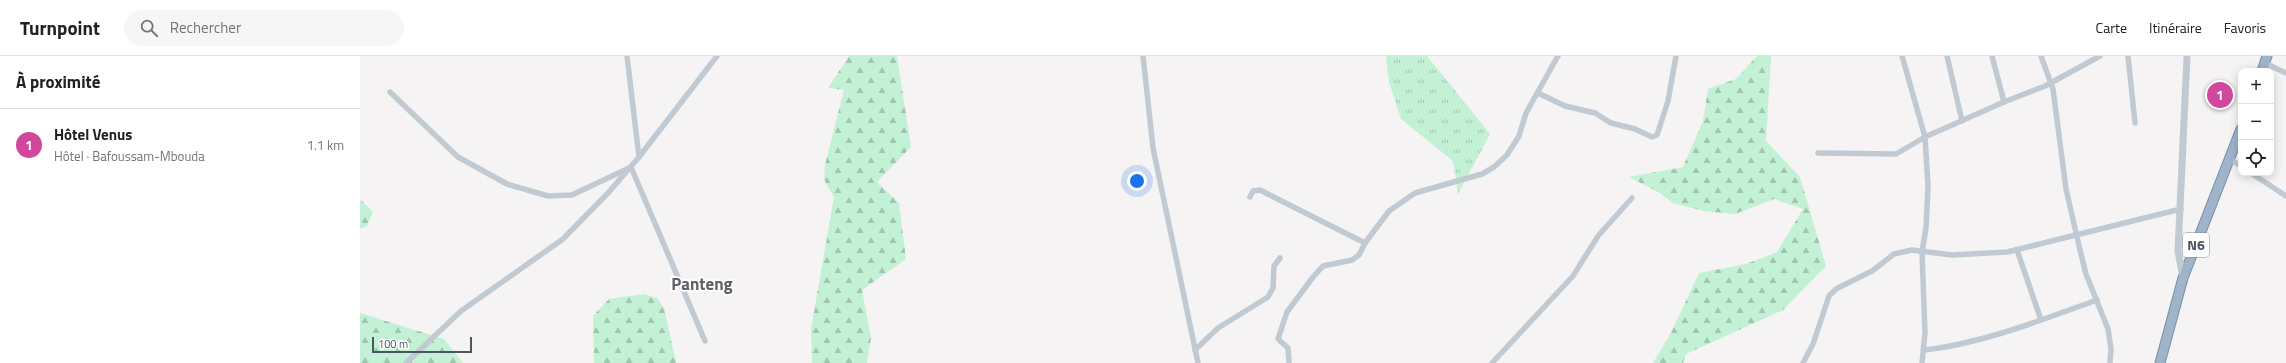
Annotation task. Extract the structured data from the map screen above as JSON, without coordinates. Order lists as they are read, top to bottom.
{
  "streets": {
    "highway": ["N6"]
  },
  "districts": ["Panteng"],
  "scale_bar": "100 m",
  "page": {
    "header": "Turnpoint",
    "search": "Rechercher",
    "nav": ["Carte", "Itinéraire", "Favoris"],
    "heading": "À proximité",
    "map_buttons": ["+", "−"],
    "pins": "1",
    "list": [
      {
        "mark": "1",
        "name": "Hôtel Venus",
        "note": "Hôtel · Bafoussam-Mbouda",
        "value": "1.1 km"
      }
    ],
    "scale": "100 m"
  }
}
